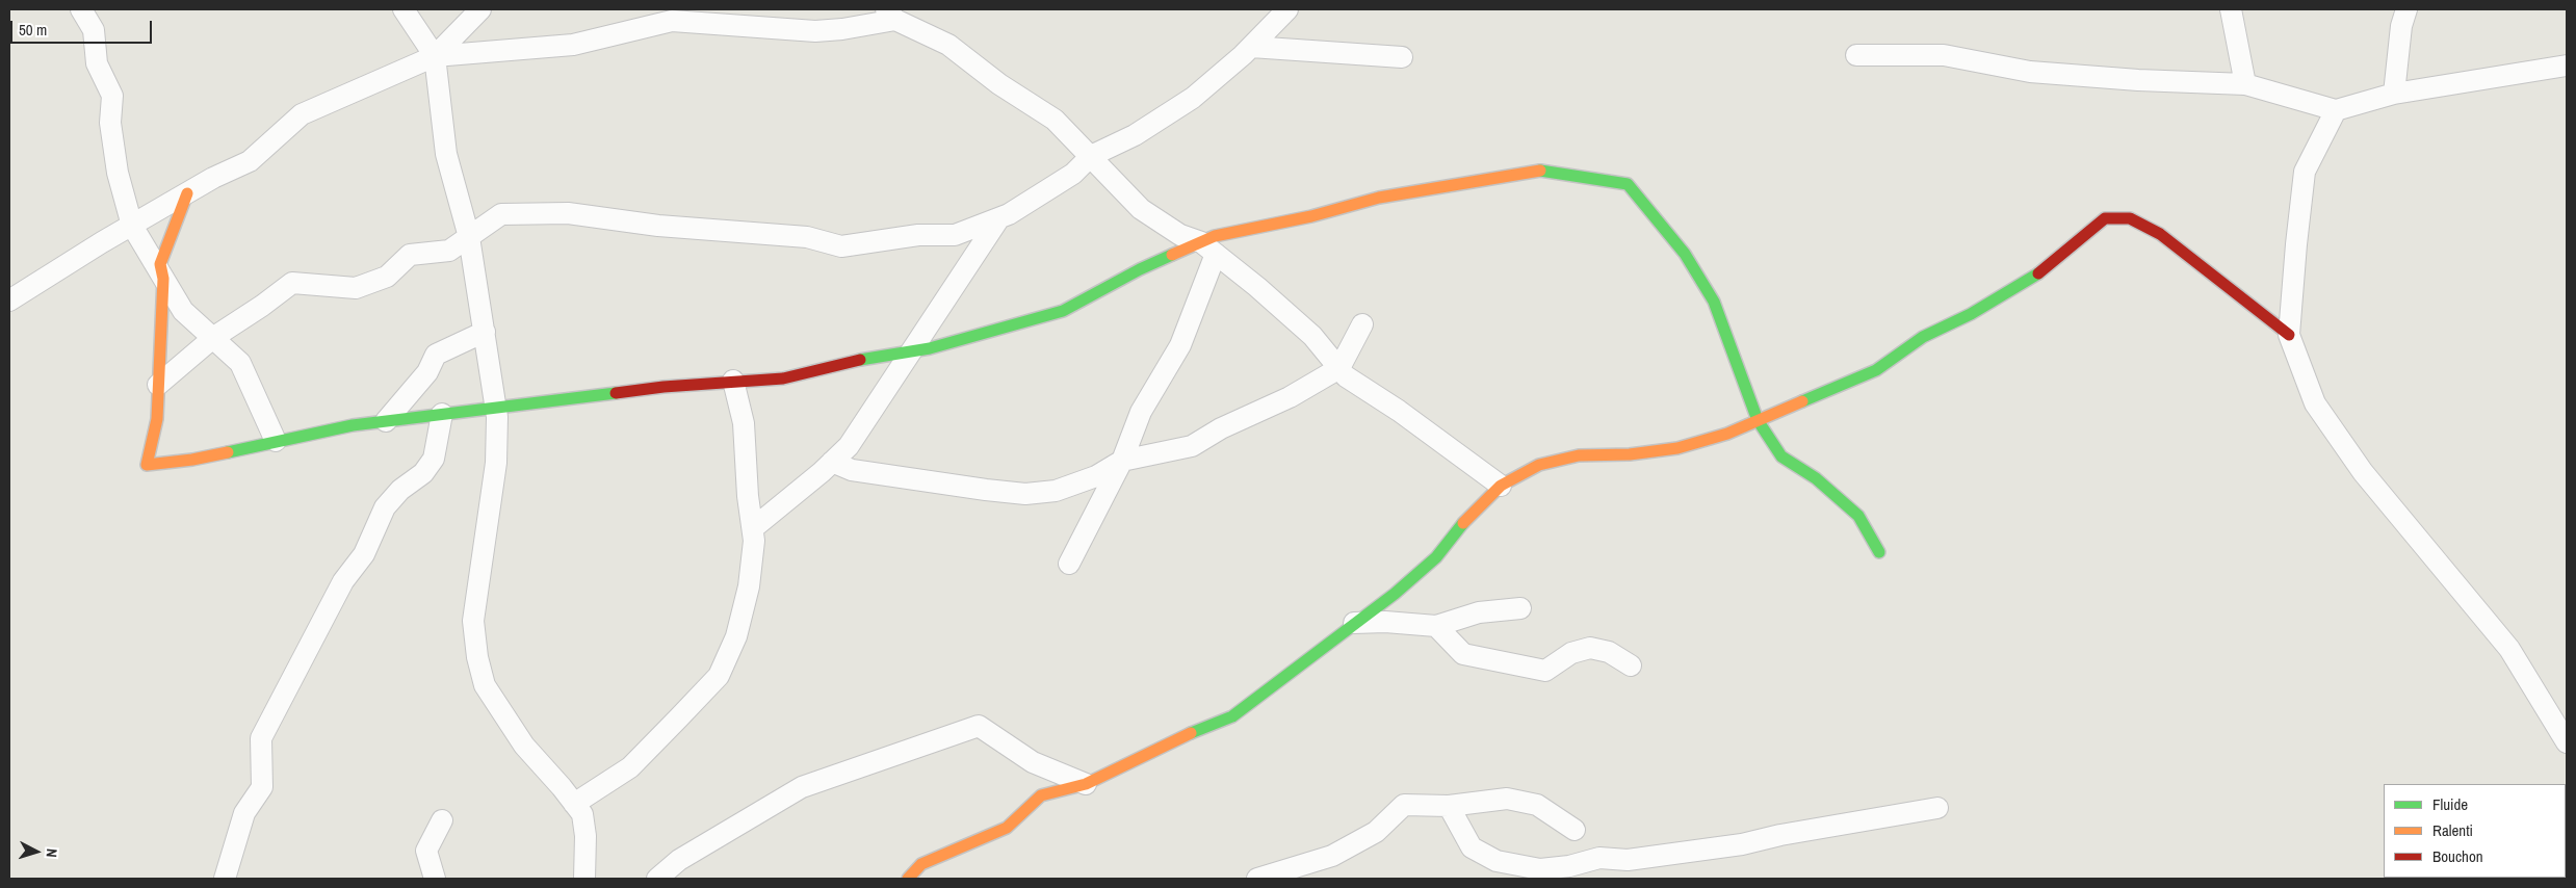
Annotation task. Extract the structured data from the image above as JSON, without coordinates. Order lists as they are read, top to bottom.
{
  "legend": ["Fluide", "Ralenti", "Bouchon"],
  "scale_bar": "50 m",
  "north": "right"
}
